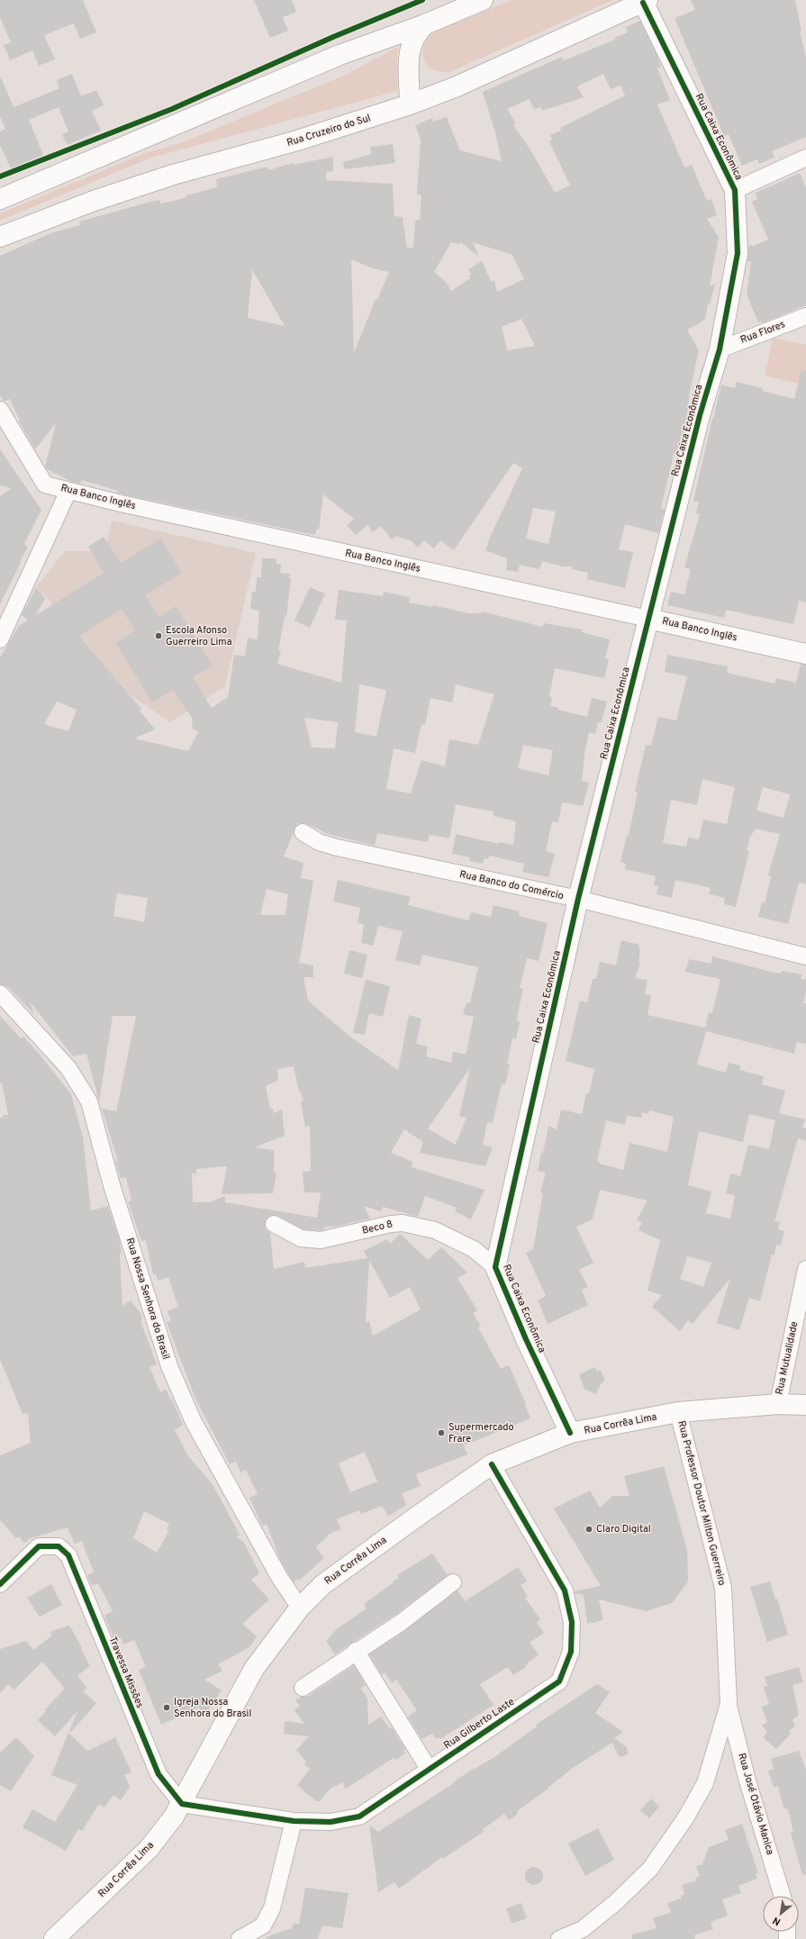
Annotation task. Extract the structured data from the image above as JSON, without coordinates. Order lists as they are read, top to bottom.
{
  "streets": {
    "street": [
      "Rua Cruzeiro do Sul",
      "Rua Caixa Econômica",
      "Rua Flores",
      "Rua Banco Inglês",
      "Rua Banco do Comércio",
      "Beco 8",
      "Rua Nossa Senhora do Brasil",
      "Rua Mutualidade",
      "Rua Corrêa Lima",
      "Rua Professor Doutor Milton Guerreiro",
      "Travessa Missões",
      "Rua Gilberto Laste",
      "Rua José Otávio Manica"
    ]
  },
  "crossings": [
    ["Rua Cruzeiro do Sul", "Rua Caixa Econômica"],
    ["Rua Caixa Econômica", "Rua Flores"],
    ["Rua Caixa Econômica", "Rua Banco Inglês"],
    ["Rua Caixa Econômica", "Rua Banco do Comércio"],
    ["Rua Caixa Econômica", "Beco 8"],
    ["Rua Caixa Econômica", "Rua Corrêa Lima"],
    ["Rua Nossa Senhora do Brasil", "Rua Corrêa Lima"],
    ["Rua Mutualidade", "Rua Corrêa Lima"],
    ["Rua Corrêa Lima", "Rua Professor Doutor Milton Guerreiro"],
    ["Rua Corrêa Lima", "Travessa Missões"],
    ["Rua Corrêa Lima", "Rua Gilberto Laste"],
    ["Rua Professor Doutor Milton Guerreiro", "Rua José Otávio Manica"],
    ["Travessa Missões", "Rua Gilberto Laste"]
  ],
  "places": [
    "Escola Afonso Guerreiro Lima",
    "Supermercado Frare",
    "Claro Digital",
    "Igreja Nossa Senhora do Brasil"
  ],
  "north": "bottom left"
}
